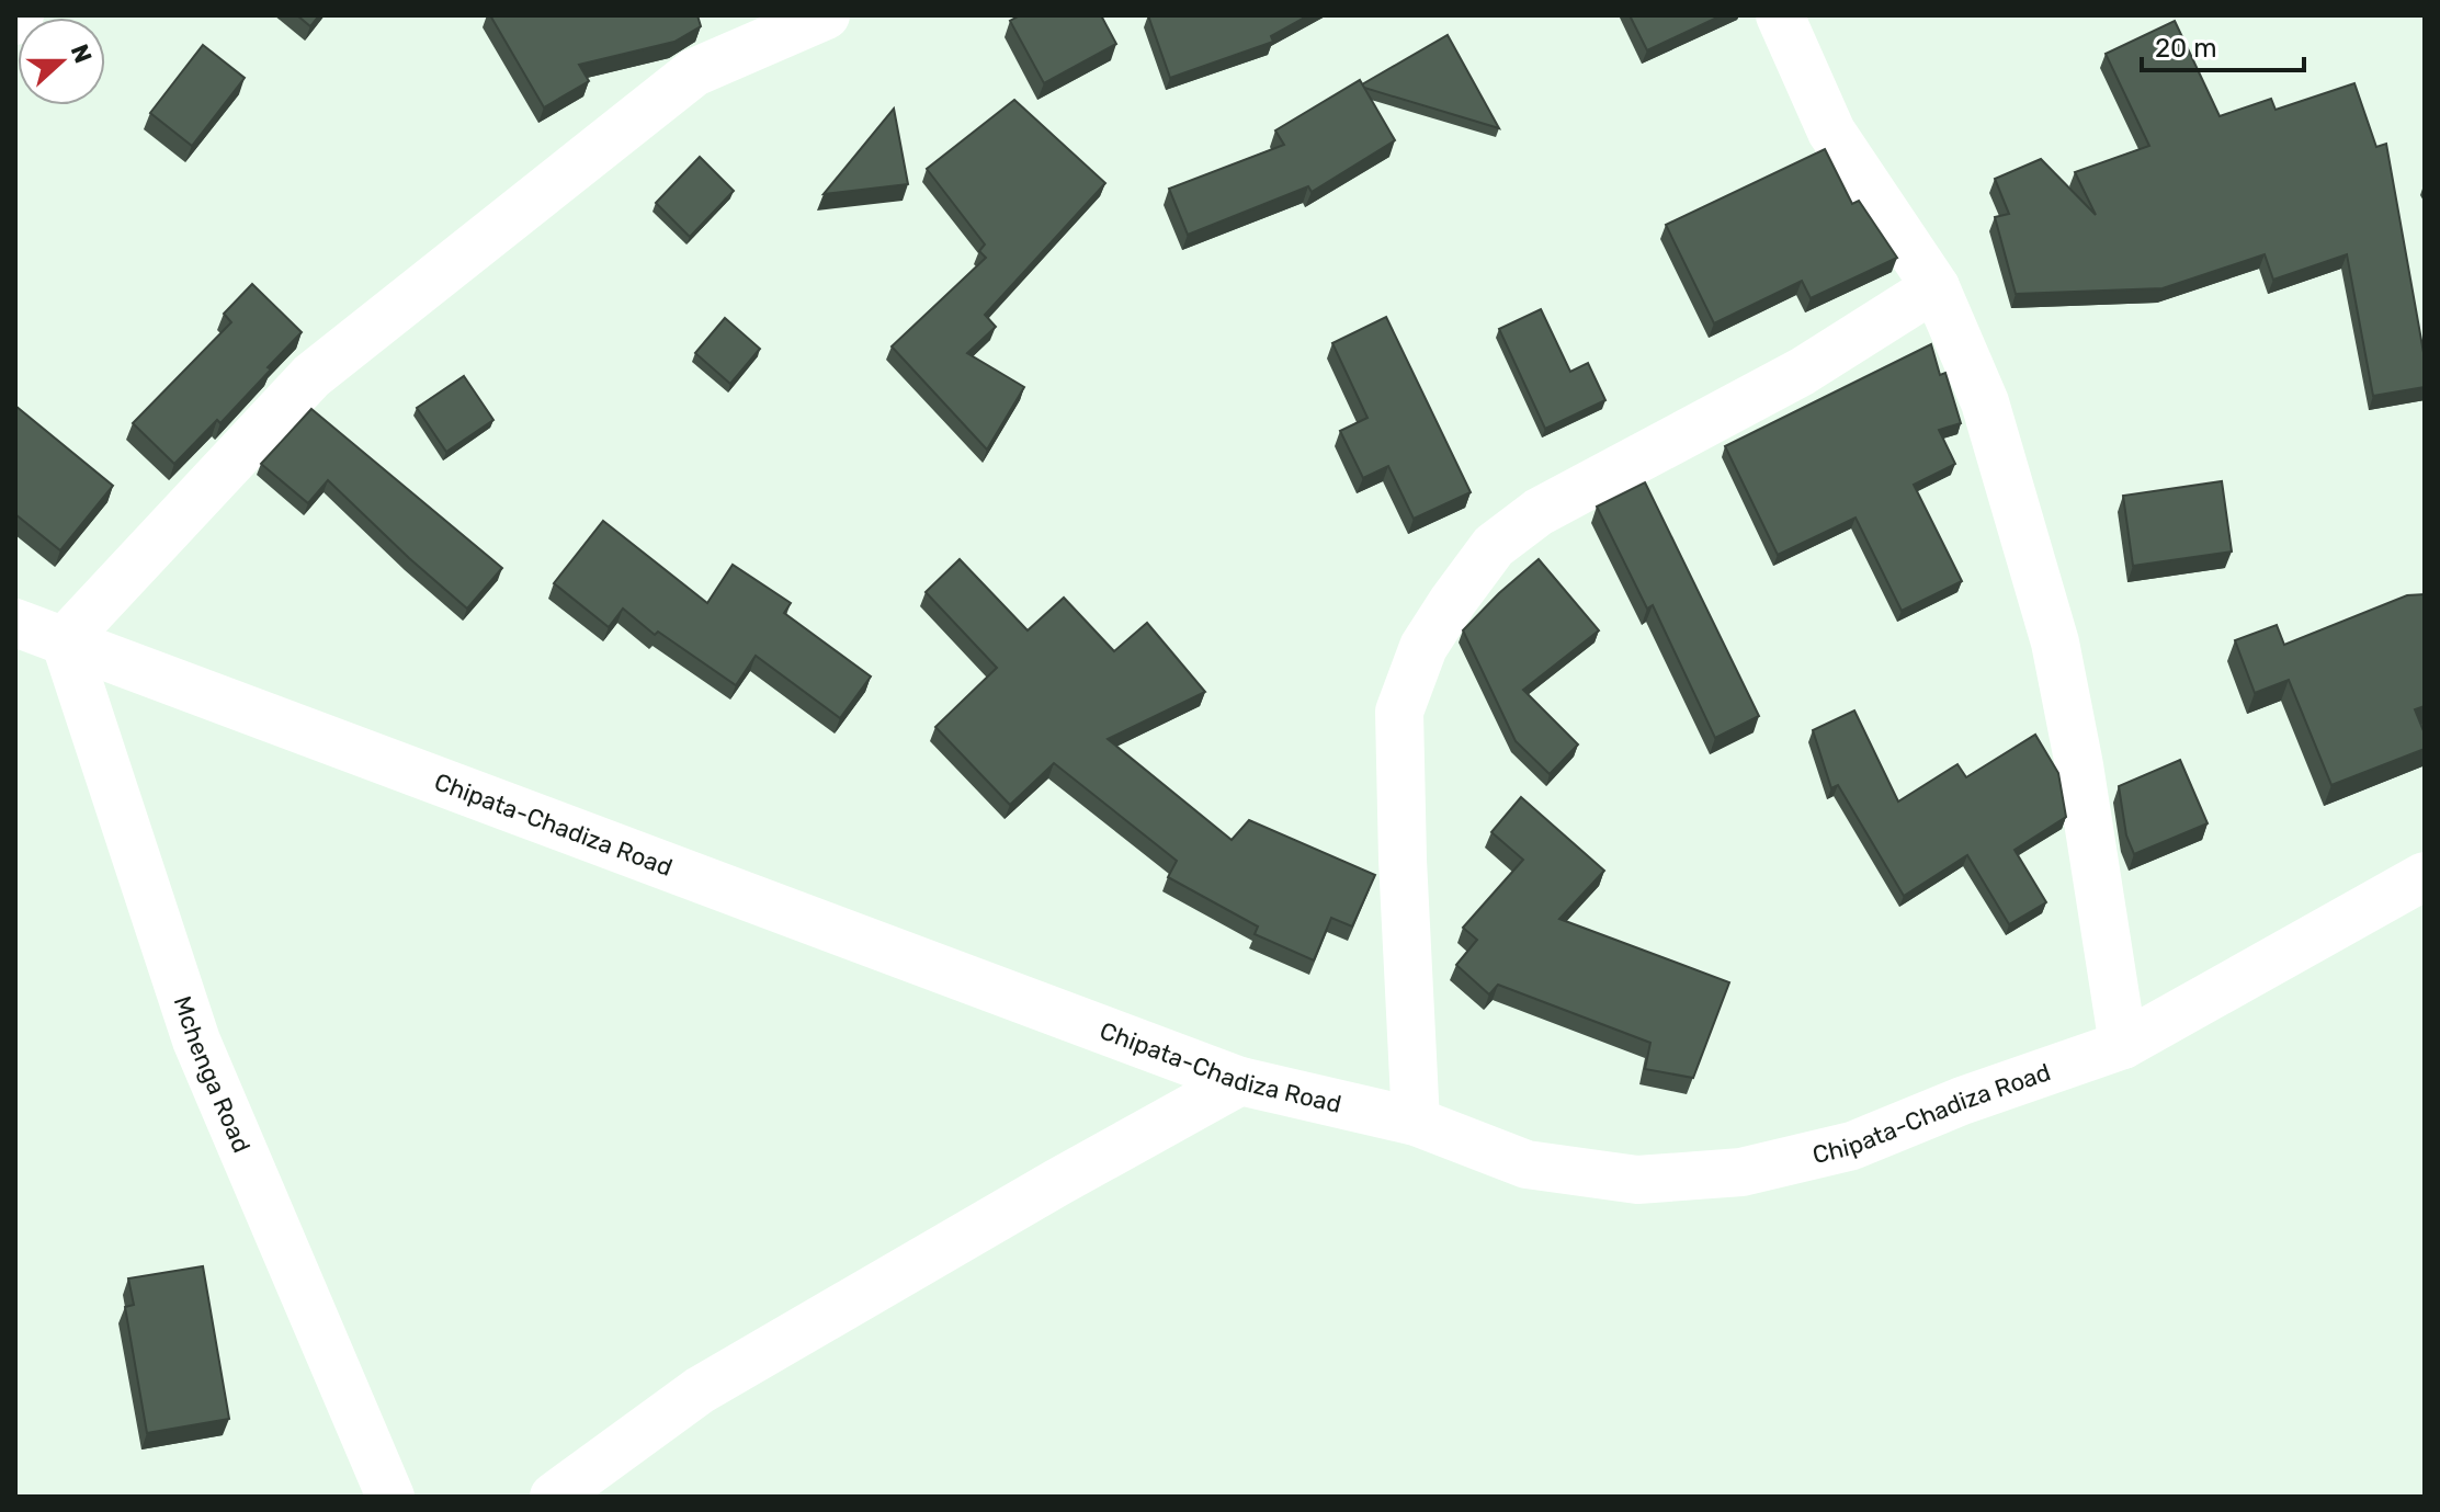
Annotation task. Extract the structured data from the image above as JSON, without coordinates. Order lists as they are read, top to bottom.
{
  "streets": {
    "street": ["Chipata-Chadiza Road", "Mchenga Road"]
  },
  "crossings": [
    ["Chipata-Chadiza Road", "Mchenga Road"]
  ],
  "scale_bar": "20 m",
  "north": "right"
}
